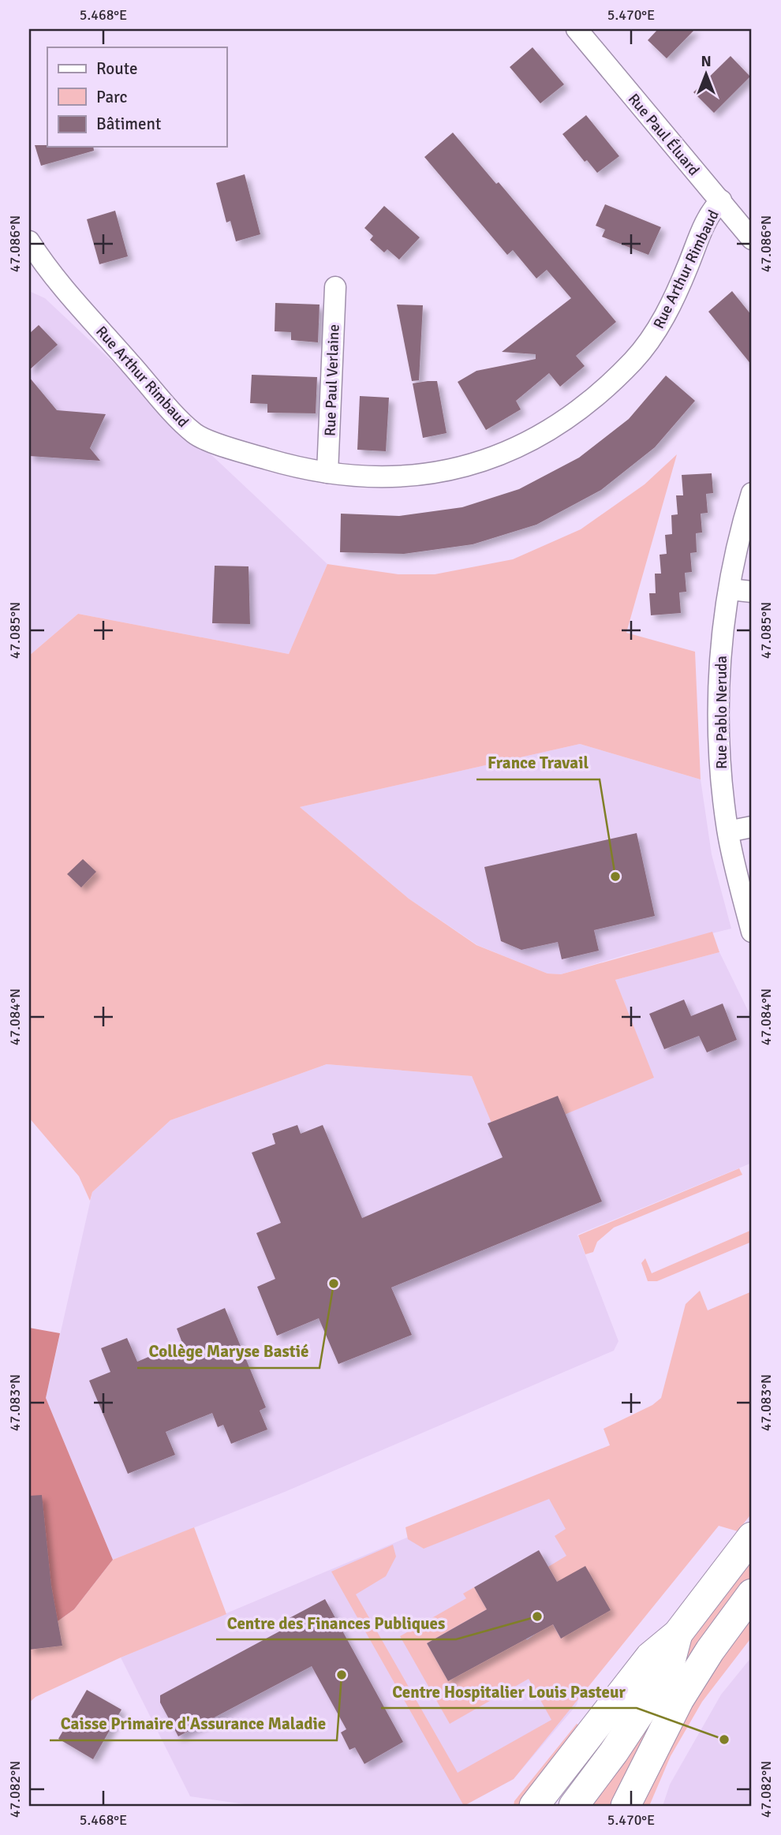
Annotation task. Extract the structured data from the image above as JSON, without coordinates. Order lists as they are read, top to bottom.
{
  "streets": {
    "street": [
      "Rue Paul Éluard",
      "Rue Arthur Rimbaud",
      "Rue Paul Verlaine",
      "Rue Pablo Neruda"
    ]
  },
  "crossings": [
    ["Rue Paul Éluard", "Rue Arthur Rimbaud"],
    ["Rue Arthur Rimbaud", "Rue Paul Verlaine"]
  ],
  "places": [
    "France Travail",
    "Collège Maryse Bastié",
    "Centre des Finances Publiques",
    "Caisse Primaire d'Assurance Maladie",
    "Centre Hospitalier Louis Pasteur"
  ],
  "legend": ["Route", "Parc", "Bâtiment"],
  "north": "top",
  "coordinates": [
    "5.468°E",
    "5.470°E",
    "47.086°N",
    "47.085°N",
    "47.084°N",
    "47.083°N",
    "47.082°N"
  ]
}
